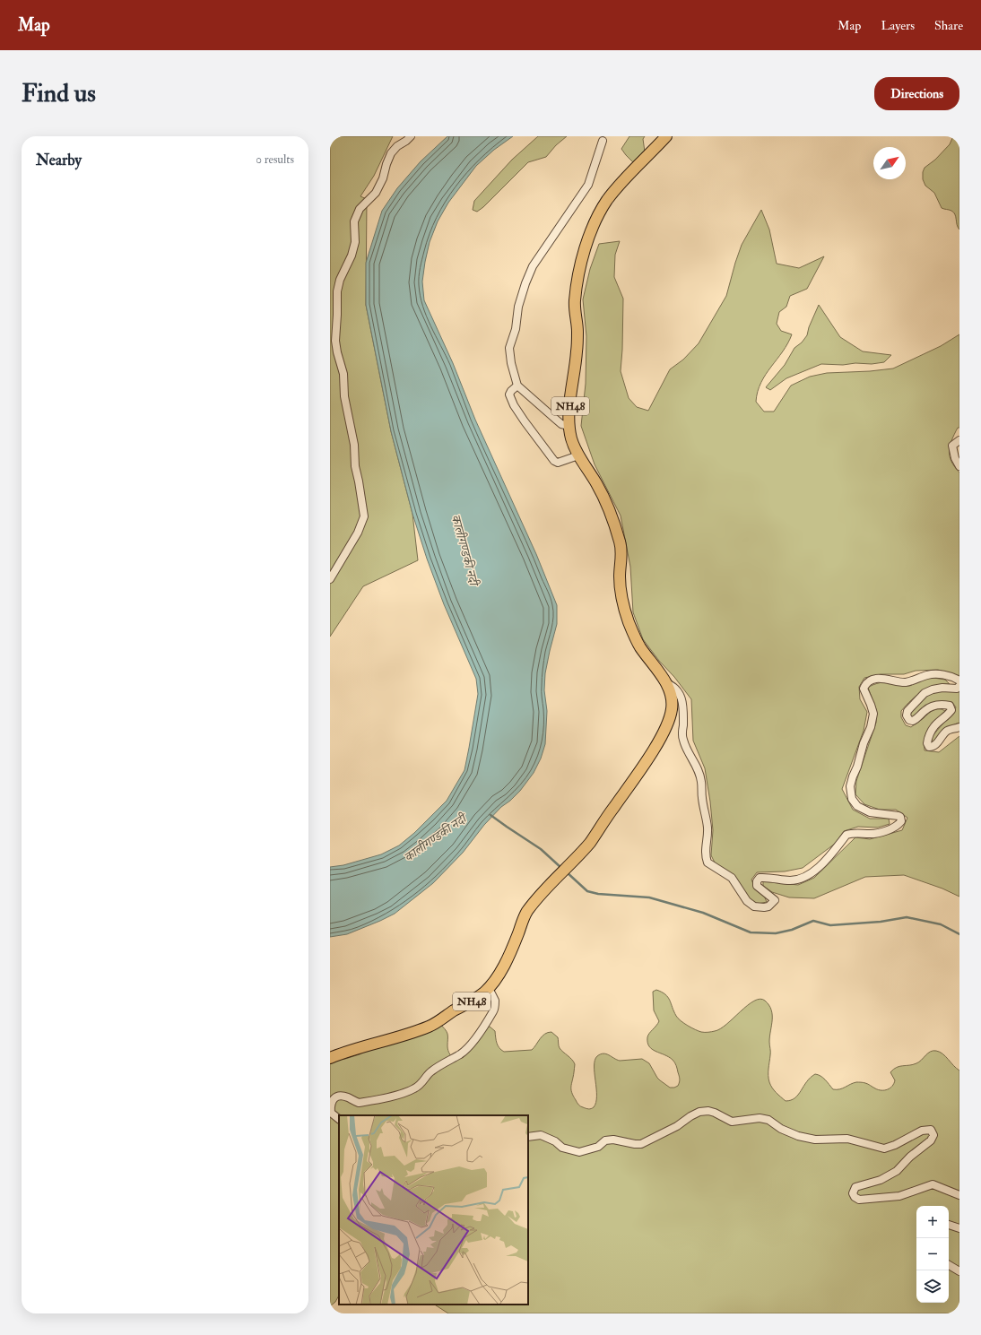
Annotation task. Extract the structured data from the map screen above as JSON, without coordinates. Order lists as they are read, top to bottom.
{
  "streets": {
    "highway": ["NH48"]
  },
  "water": ["कालीगण्डकी नदी"],
  "north": "top right",
  "page": {
    "header": "Map",
    "nav": ["Map", "Layers", "Share"],
    "buttons": "Directions",
    "title": "Find us",
    "heading": ["Nearby", "0 results"],
    "map_buttons": ["+", "−"]
  }
}
